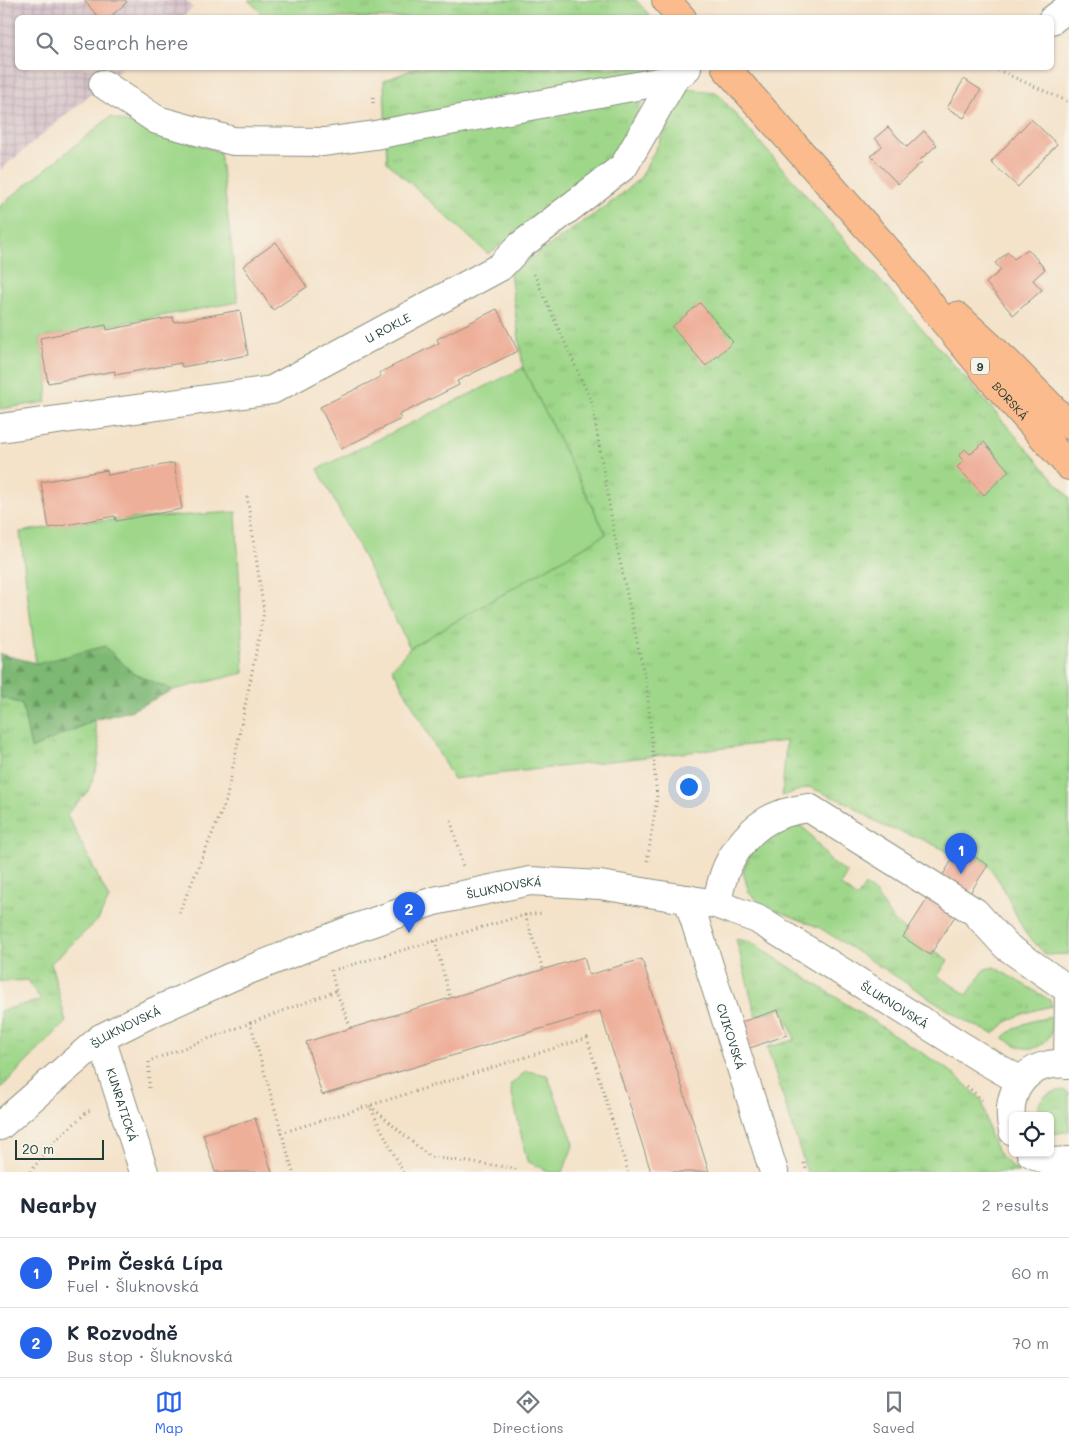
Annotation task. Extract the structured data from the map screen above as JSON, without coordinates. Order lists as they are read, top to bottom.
{
  "streets": {
    "main road": ["9", "BORSKÁ"],
    "street": [
      "U ROKLE",
      "ŠLUKNOVSKÁ",
      "CVIKOVSKÁ",
      "KUNRATICKÁ"
    ]
  },
  "crossings": [
    ["ŠLUKNOVSKÁ", "CVIKOVSKÁ"],
    ["ŠLUKNOVSKÁ", "KUNRATICKÁ"]
  ],
  "scale_bar": "20 m",
  "page": {
    "search": "Search here",
    "pins": ["1", "2"],
    "scale": "20 m",
    "heading": ["Nearby", "2 results"],
    "list": [
      {
        "mark": "1",
        "name": "Prim Česká Lípa",
        "note": "Fuel · Šluknovská",
        "value": "60 m"
      },
      {
        "mark": "2",
        "name": "K Rozvodně",
        "note": "Bus stop · Šluknovská",
        "value": "70 m"
      }
    ],
    "nav": ["Map", "Directions", "Saved"]
  }
}
